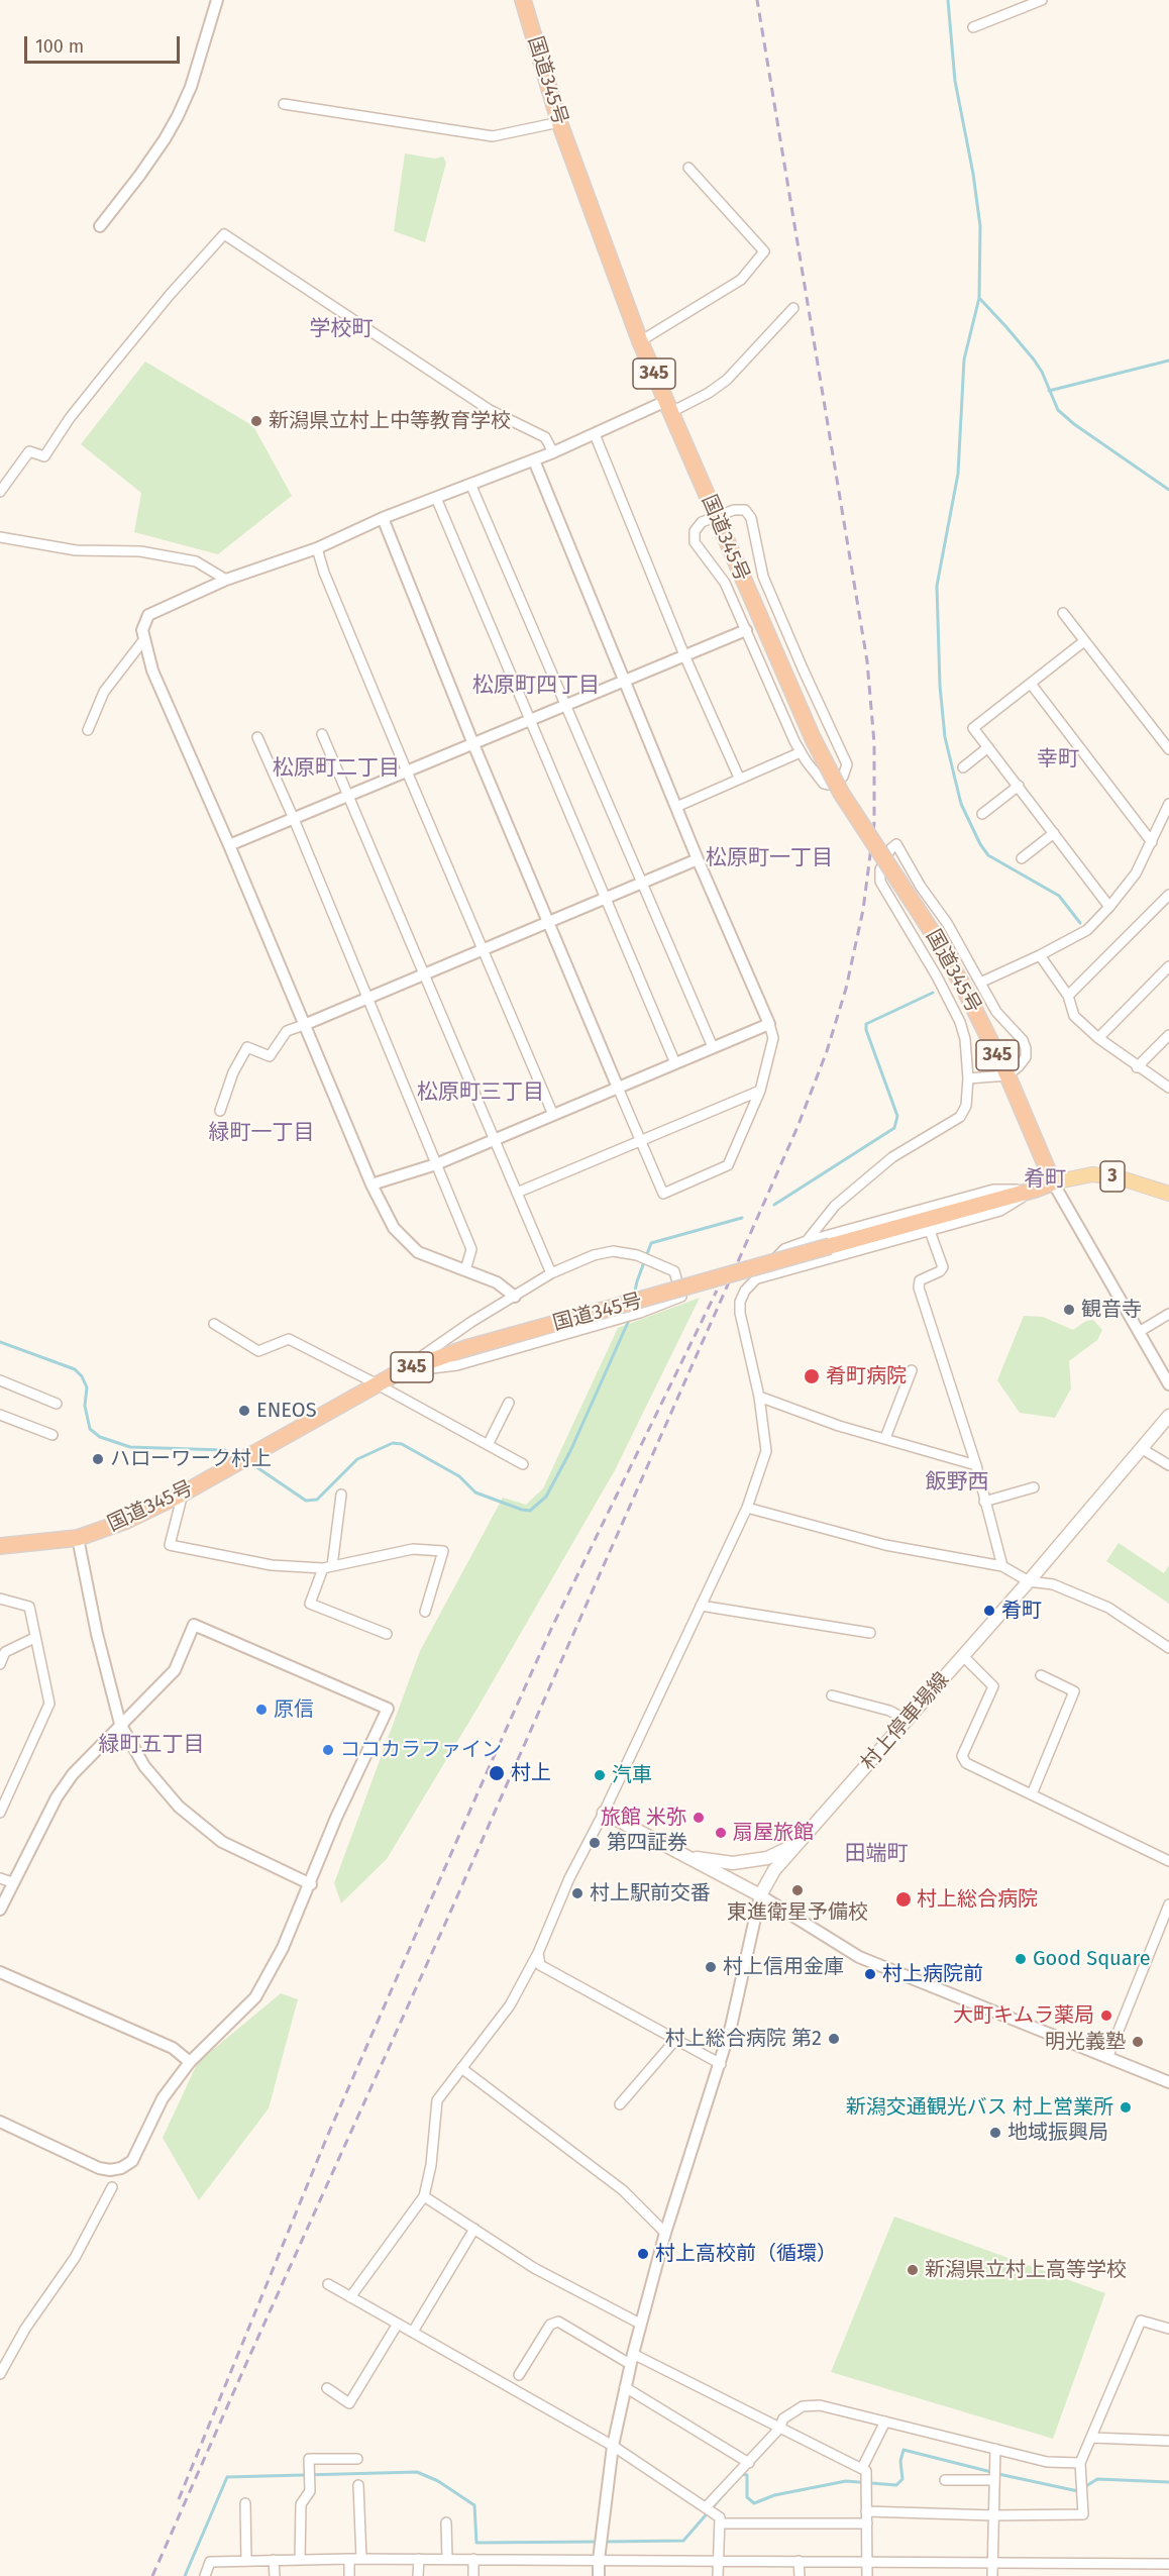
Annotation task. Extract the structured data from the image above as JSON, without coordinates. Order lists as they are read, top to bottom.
{
  "streets": {
    "highway": ["国道345号", "345"],
    "main road": ["3", "村上停車場線"]
  },
  "crossings": [
    ["国道345号", "3"]
  ],
  "districts": [
    "学校町",
    "松原町四丁目",
    "幸町",
    "松原町二丁目",
    "松原町一丁目",
    "松原町三丁目",
    "緑町一丁目",
    "肴町",
    "飯野西",
    "緑町五丁目",
    "田端町"
  ],
  "places": [
    "新潟県立村上中等教育学校",
    "観音寺",
    "肴町病院",
    "ENEOS",
    "ハローワーク村上",
    "肴町",
    "原信",
    "ココカラファイン",
    "村上",
    "汽車",
    "旅館 米弥",
    "扇屋旅館",
    "第四証券",
    "東進衛星予備校",
    "村上駅前交番",
    "村上総合病院",
    "Good Square",
    "村上信用金庫",
    "村上病院前",
    "大町キムラ薬局",
    "村上総合病院 第2",
    "明光義塾",
    "新潟交通観光バス 村上営業所",
    "地域振興局",
    "村上高校前（循環）",
    "新潟県立村上高等学校"
  ],
  "scale_bar": "100 m"
}
